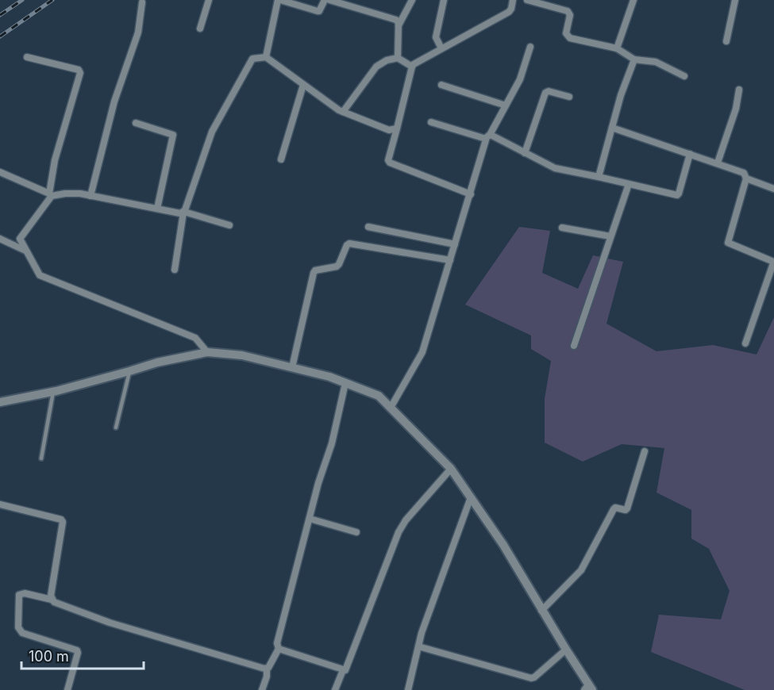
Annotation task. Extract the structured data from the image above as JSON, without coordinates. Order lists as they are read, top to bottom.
{
  "scale_bar": "100 m"
}
